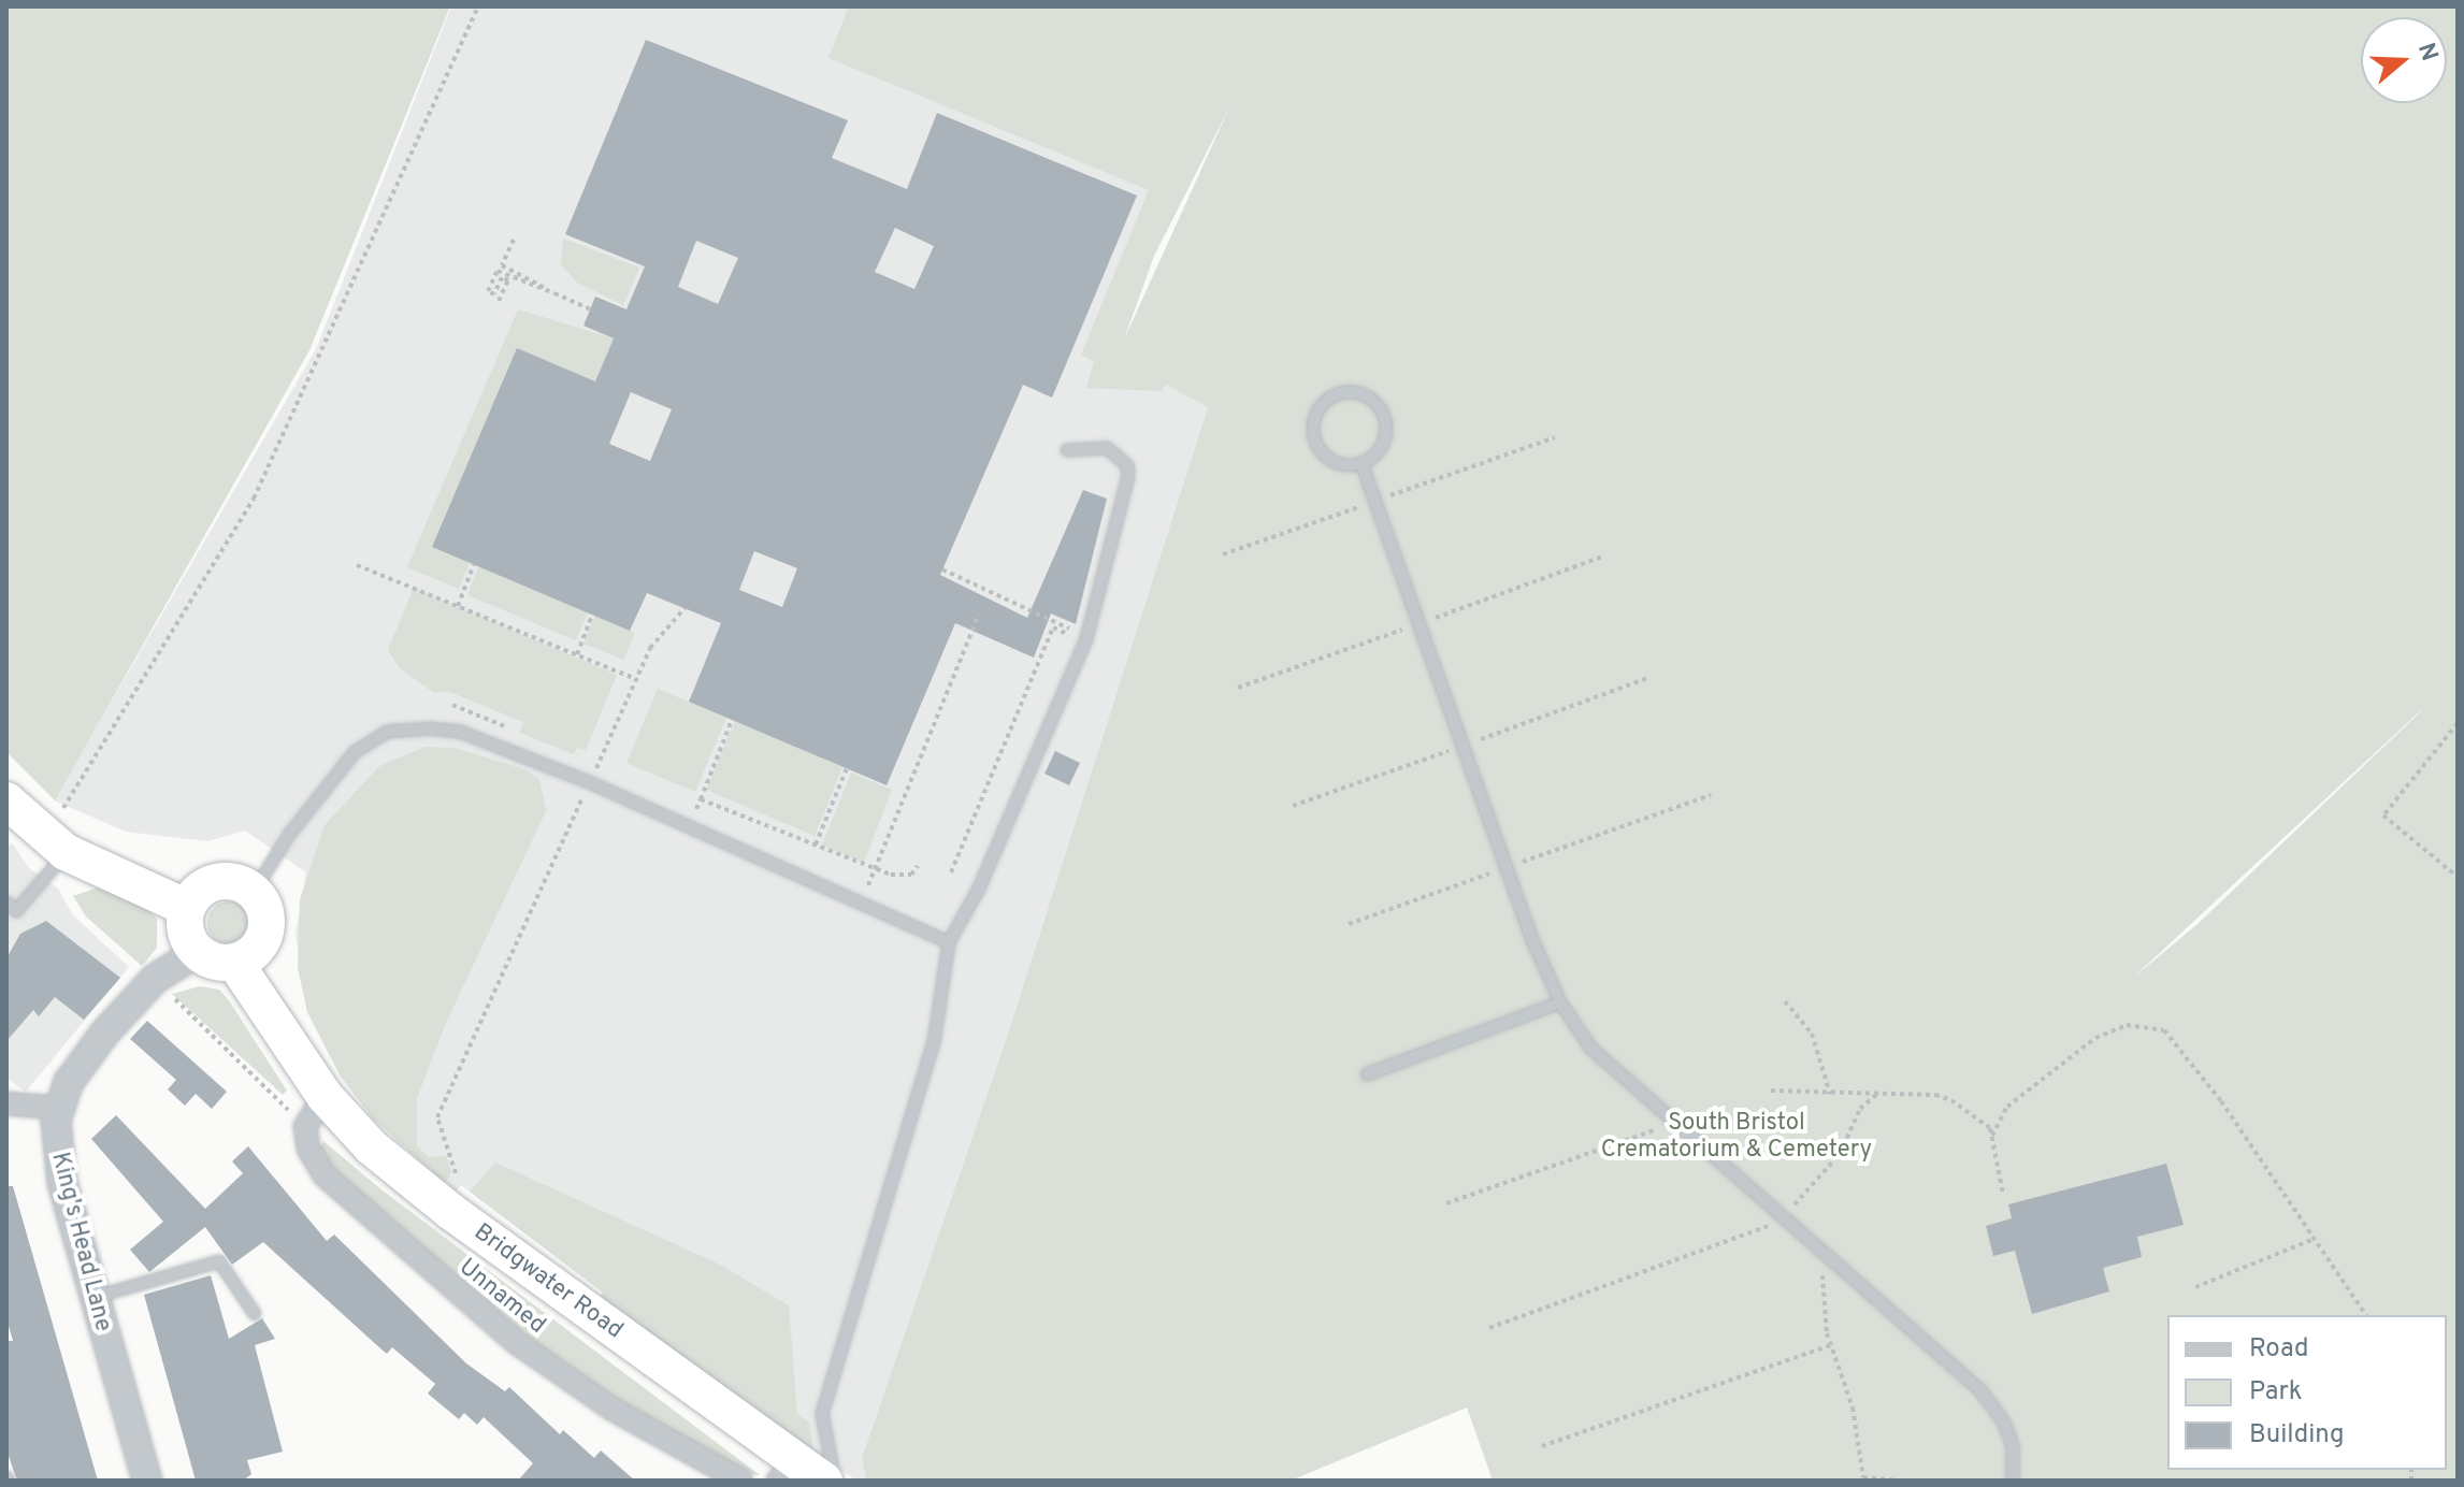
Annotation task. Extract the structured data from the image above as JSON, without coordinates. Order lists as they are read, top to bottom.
{
  "streets": {
    "highway": ["Bridgwater Road"],
    "street": ["King's Head Lane", "Unnamed"]
  },
  "crossings": [
    ["King's Head Lane", "Bridgwater Road"]
  ],
  "parks": ["South Bristol Crematorium & Cemetery"],
  "legend": ["Road", "Park", "Building"],
  "north": "right"
}
